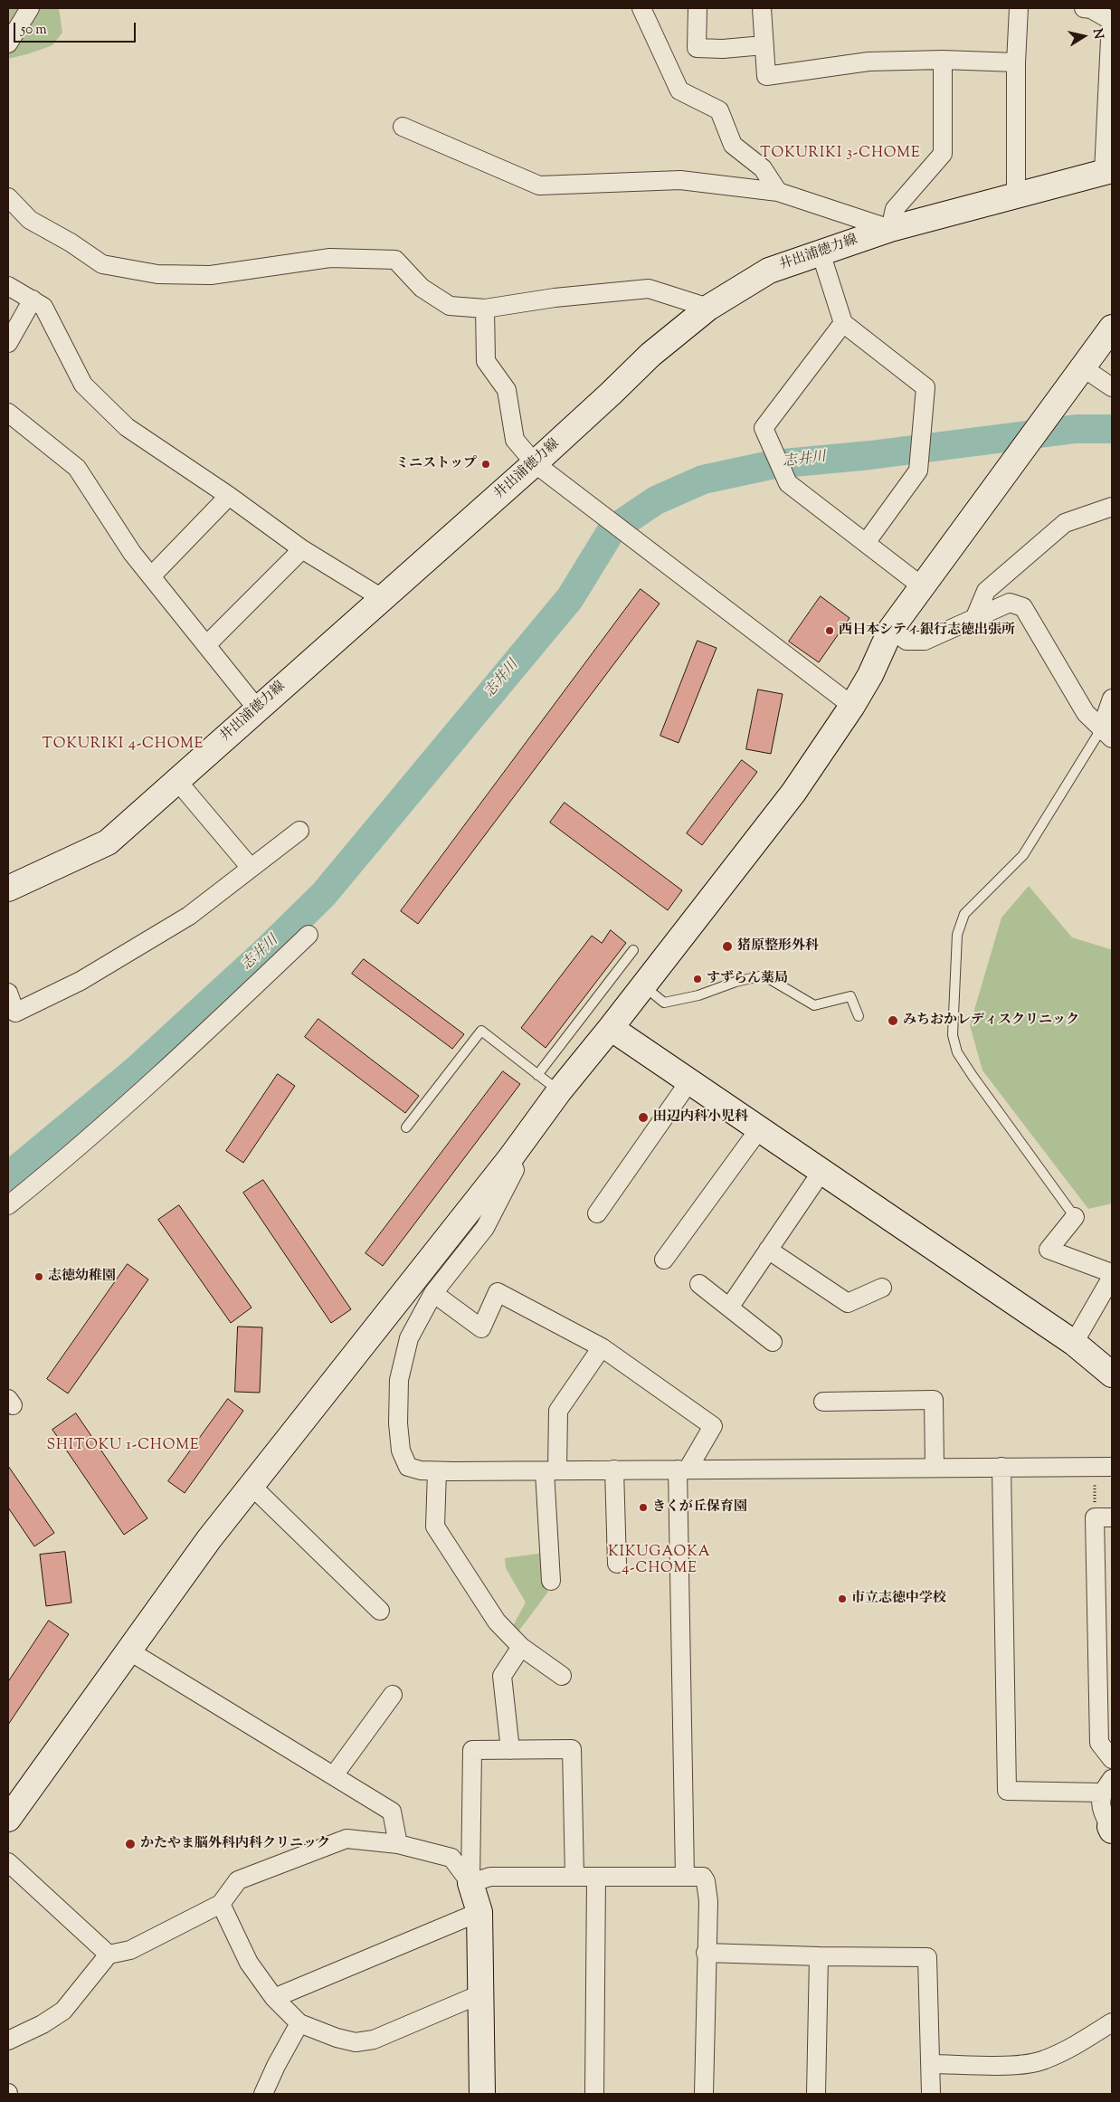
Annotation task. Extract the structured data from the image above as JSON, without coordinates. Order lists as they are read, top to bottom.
{
  "streets": {
    "street": ["井出浦徳力線"]
  },
  "districts": [
    "TOKURIKI 3-CHOME",
    "TOKURIKI 4-CHOME",
    "SHITOKU 1-CHOME",
    "KIKUGAOKA 4-CHOME"
  ],
  "water": ["志井川"],
  "places": [
    "ミニストップ",
    "西日本シティ銀行志徳出張所",
    "猪原整形外科",
    "すずらん薬局",
    "みちおかレディスクリニック",
    "田辺内科小児科",
    "志徳幼稚園",
    "きくが丘保育園",
    "市立志徳中学校",
    "かたやま脳外科内科クリニック"
  ],
  "scale_bar": "50 m",
  "north": "right"
}
